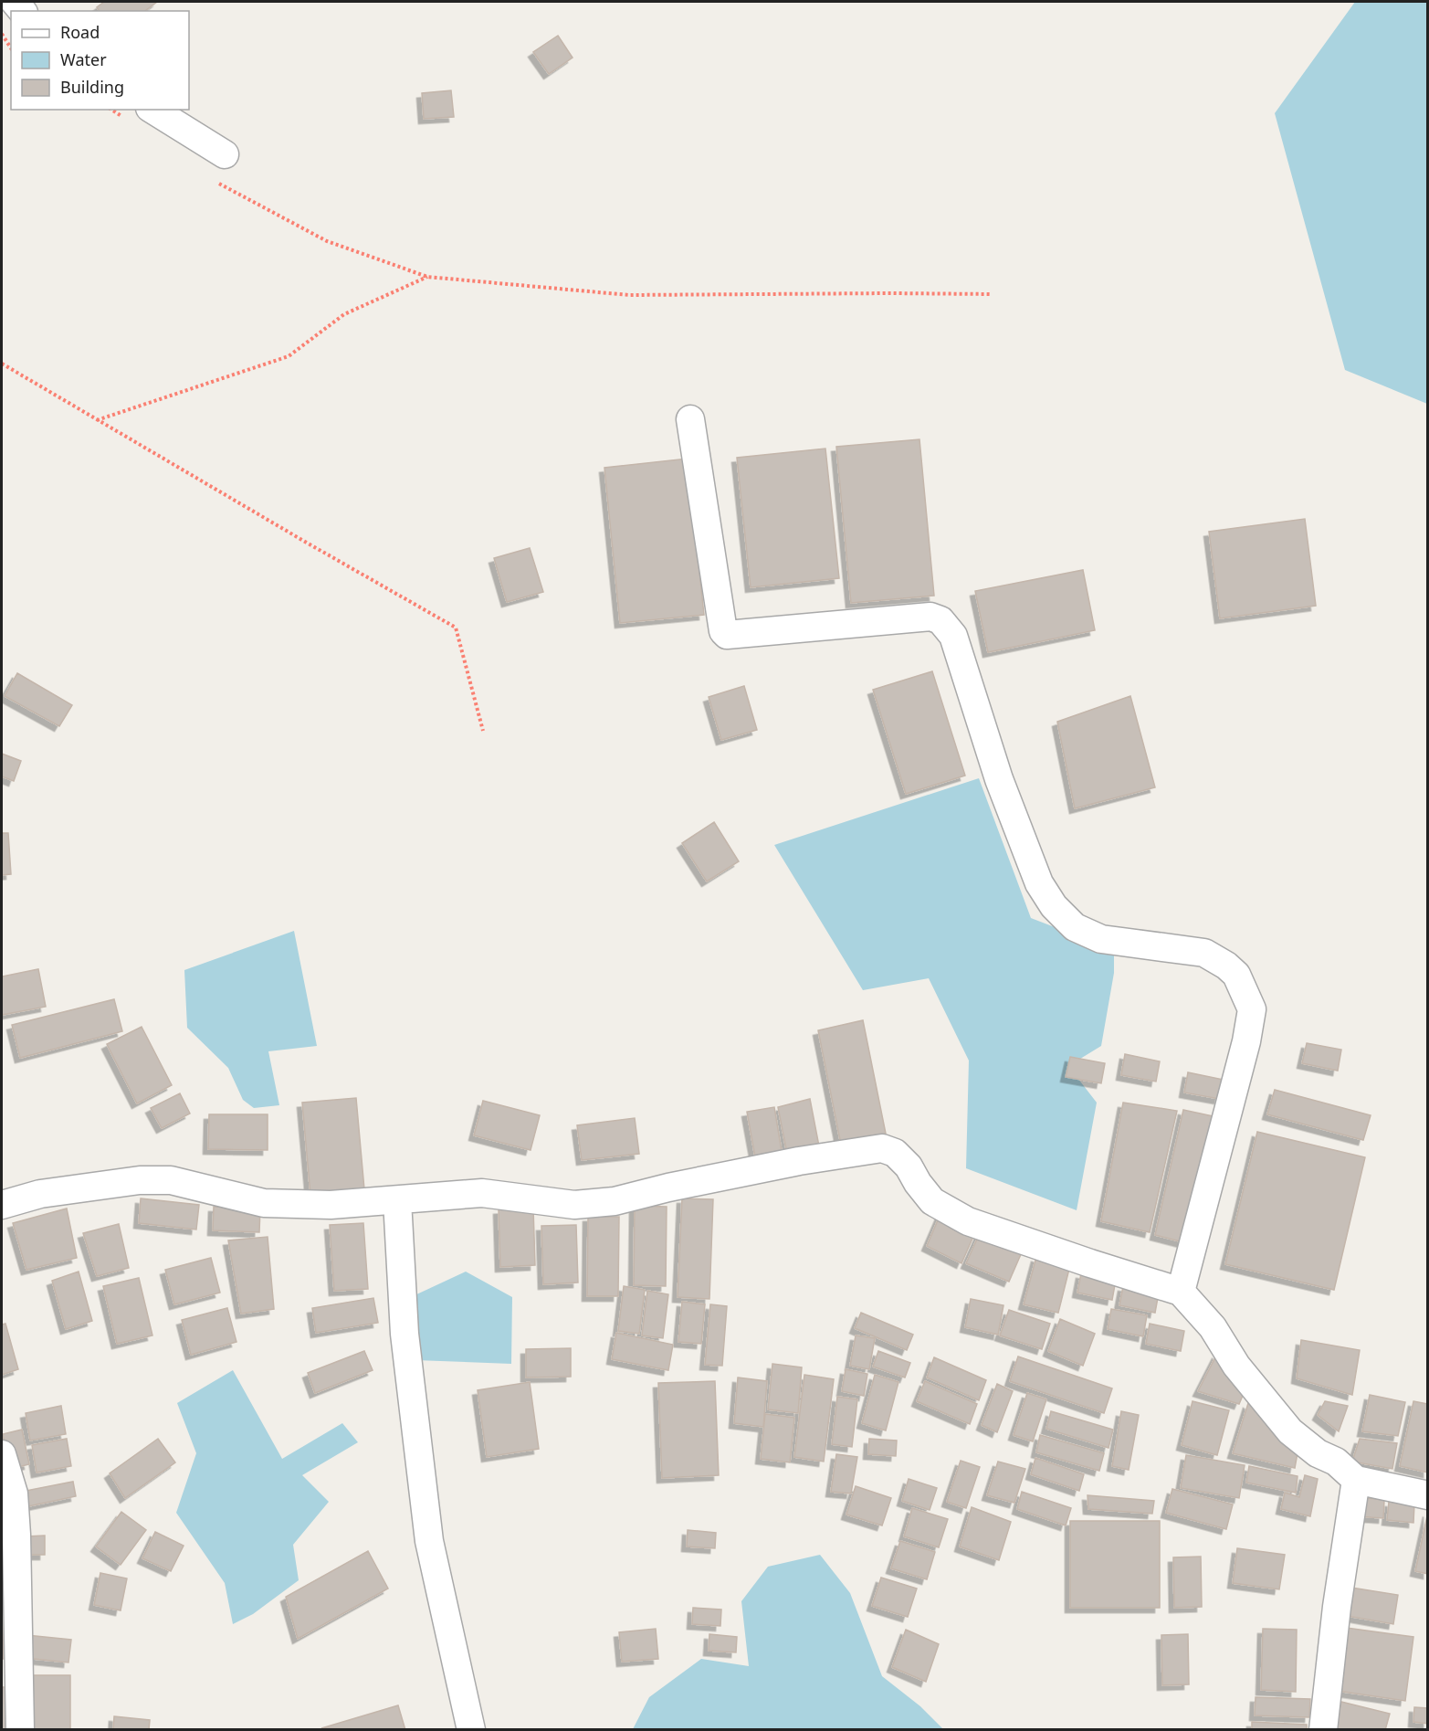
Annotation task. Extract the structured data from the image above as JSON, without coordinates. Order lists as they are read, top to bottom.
{
  "legend": ["Road", "Water", "Building"]
}
